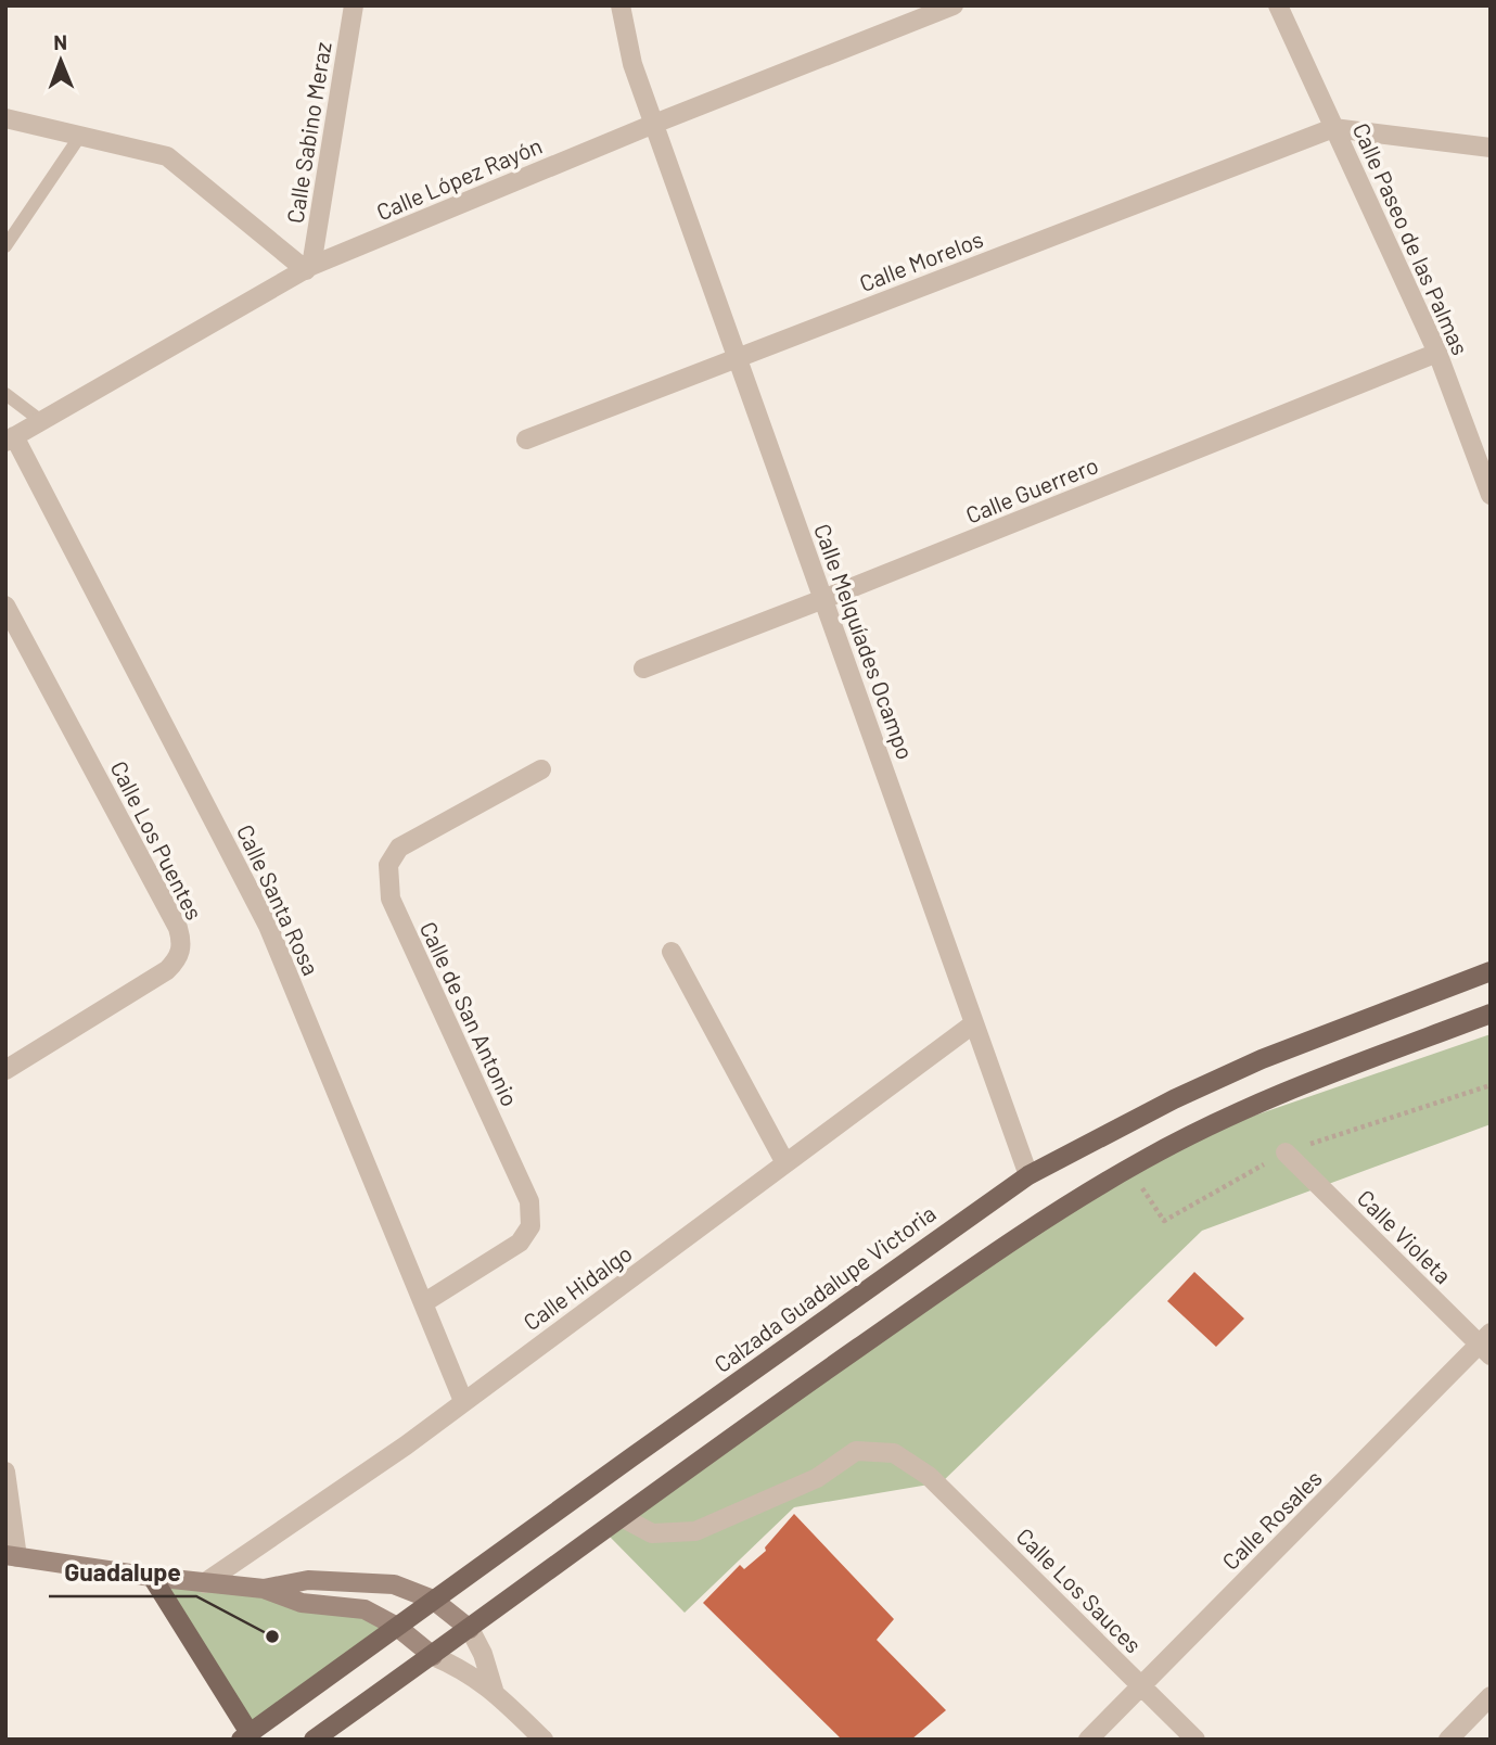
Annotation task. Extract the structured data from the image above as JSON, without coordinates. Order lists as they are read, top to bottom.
{
  "streets": {
    "main road": ["Calzada Guadalupe Victoria"],
    "street": [
      "Calle Sabino Meraz",
      "Calle López Rayón",
      "Calle Paseo de las Palmas",
      "Calle Morelos",
      "Calle Guerrero",
      "Calle Melquíades Ocampo",
      "Calle Los Puentes",
      "Calle Santa Rosa",
      "Calle de San Antonio",
      "Calle Violeta",
      "Calle Hidalgo",
      "Calle Rosales",
      "Calle Los Sauces"
    ]
  },
  "crossings": [
    ["Calle Sabino Meraz", "Calle López Rayón"],
    ["Calle López Rayón", "Calle Melquíades Ocampo"],
    ["Calle López Rayón", "Calle Santa Rosa"],
    ["Calle Paseo de las Palmas", "Calle Morelos"],
    ["Calle Paseo de las Palmas", "Calle Guerrero"],
    ["Calle Morelos", "Calle Melquíades Ocampo"],
    ["Calle Guerrero", "Calle Melquíades Ocampo"],
    ["Calle Melquíades Ocampo", "Calle Hidalgo"],
    ["Calle Melquíades Ocampo", "Calzada Guadalupe Victoria"],
    ["Calle Santa Rosa", "Calle de San Antonio"],
    ["Calle Santa Rosa", "Calle Hidalgo"],
    ["Calle Violeta", "Calle Rosales"],
    ["Calle Rosales", "Calle Los Sauces"]
  ],
  "places": ["Guadalupe"],
  "north": "top"
}
